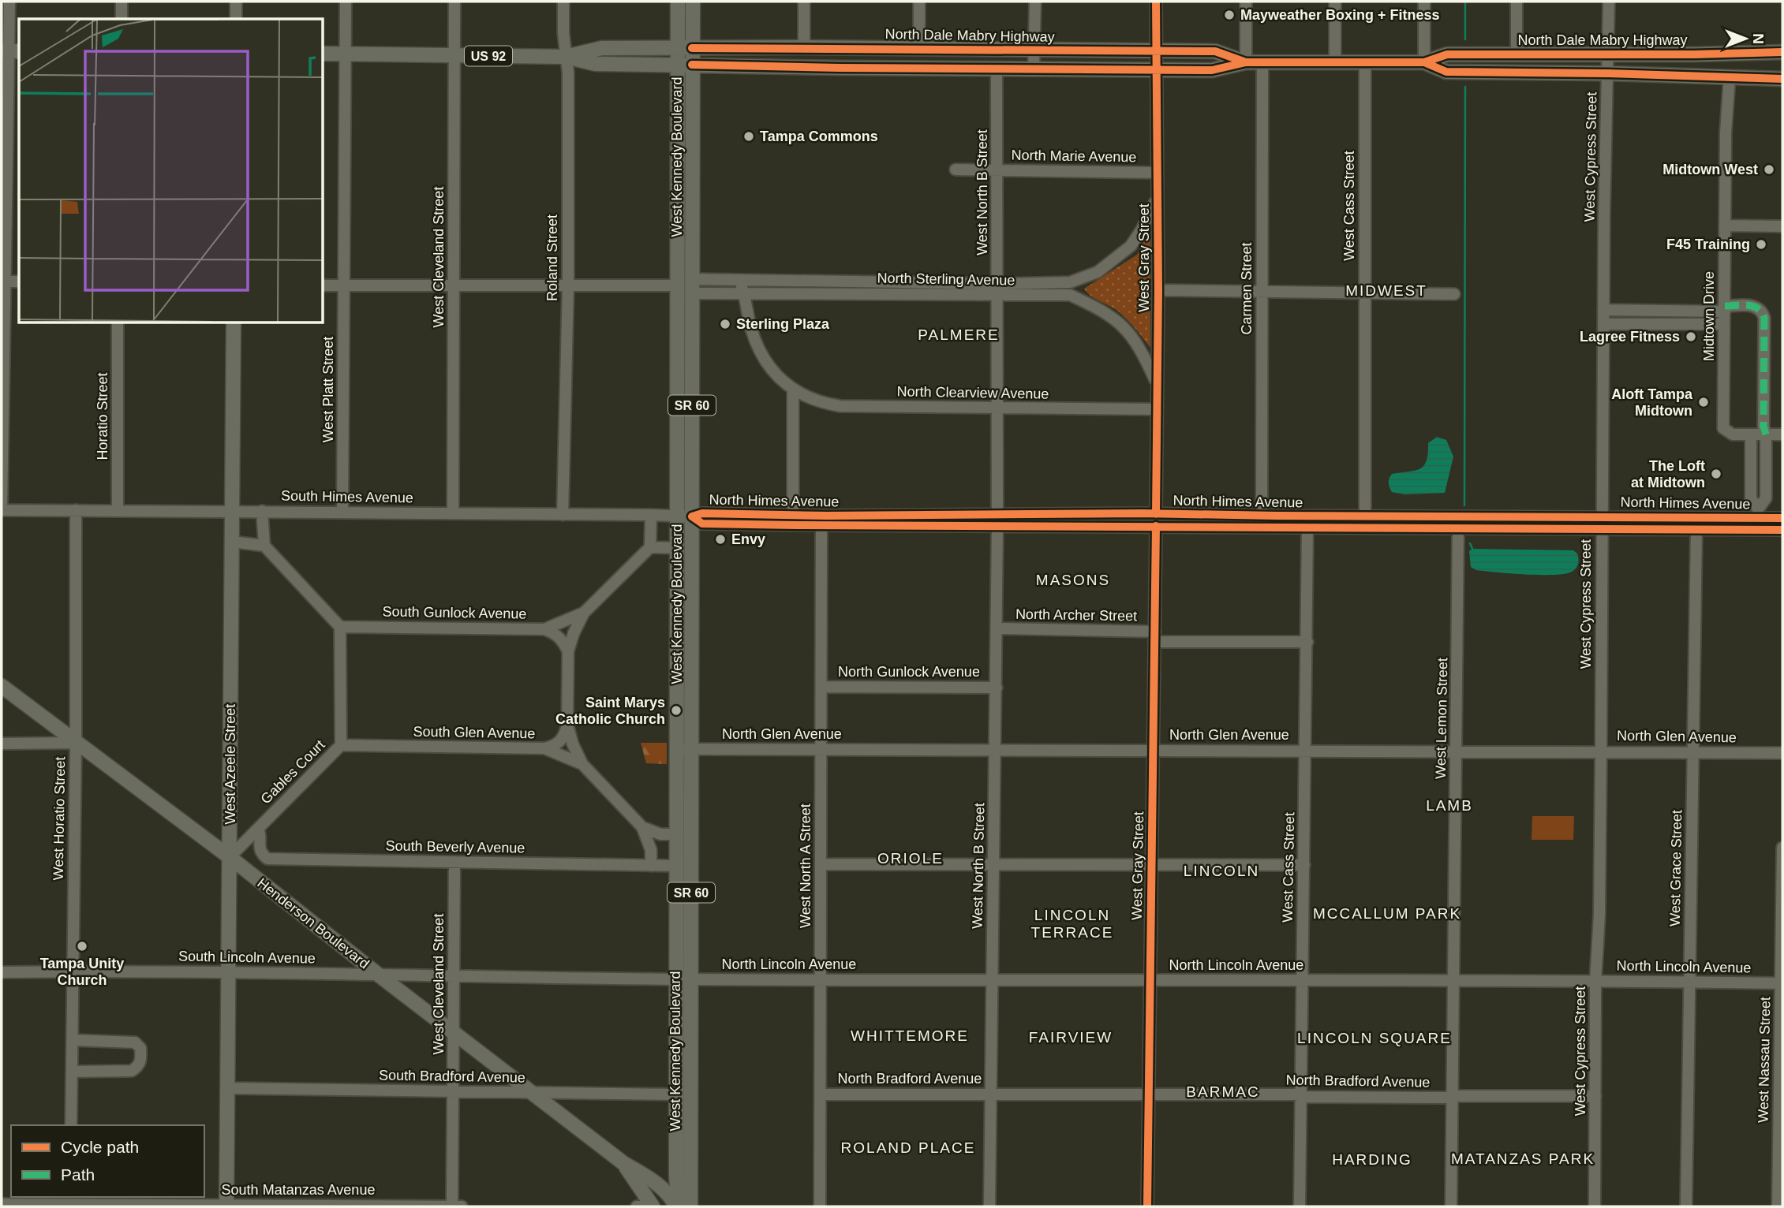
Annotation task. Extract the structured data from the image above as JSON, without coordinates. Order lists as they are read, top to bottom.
{
  "streets": {
    "main road": [
      "North Dale Mabry Highway",
      "US 92",
      "West Kennedy Boulevard",
      "SR 60",
      "West Azeele Street",
      "Henderson Boulevard"
    ],
    "street": [
      "North Marie Avenue",
      "West Cypress Street",
      "West North B Street",
      "West Cass Street",
      "West Cleveland Street",
      "Roland Street",
      "West Gray Street",
      "North Sterling Avenue",
      "Carmen Street",
      "Midtown Drive",
      "West Platt Street",
      "North Clearview Avenue",
      "Horatio Street",
      "South Himes Avenue",
      "North Himes Avenue",
      "South Gunlock Avenue",
      "North Archer Street",
      "North Gunlock Avenue",
      "West Lemon Street",
      "South Glen Avenue",
      "North Glen Avenue",
      "Gables Court",
      "West Horatio Street",
      "South Beverly Avenue",
      "West North A Street",
      "West Grace Street",
      "South Lincoln Avenue",
      "North Lincoln Avenue",
      "West Nassau Street",
      "South Bradford Avenue",
      "North Bradford Avenue",
      "South Matanzas Avenue"
    ]
  },
  "crossings": [
    ["North Dale Mabry Highway", "US 92"],
    ["North Dale Mabry Highway", "West Kennedy Boulevard"],
    ["North Dale Mabry Highway", "West Cypress Street"],
    ["North Dale Mabry Highway", "West North B Street"],
    ["North Dale Mabry Highway", "West Cass Street"],
    ["North Dale Mabry Highway", "West Gray Street"],
    ["North Dale Mabry Highway", "Carmen Street"],
    ["North Dale Mabry Highway", "Midtown Drive"],
    ["US 92", "West Kennedy Boulevard"],
    ["US 92", "West Cleveland Street"],
    ["US 92", "Roland Street"],
    ["US 92", "West Platt Street"],
    ["North Marie Avenue", "West North B Street"],
    ["North Marie Avenue", "West Gray Street"],
    ["West Kennedy Boulevard", "North Sterling Avenue"],
    ["West Kennedy Boulevard", "South Himes Avenue"],
    ["West Kennedy Boulevard", "North Himes Avenue"],
    ["West Kennedy Boulevard", "North Glen Avenue"],
    ["West Kennedy Boulevard", "South Beverly Avenue"],
    ["West Kennedy Boulevard", "Henderson Boulevard"],
    ["West Kennedy Boulevard", "South Lincoln Avenue"],
    ["West Kennedy Boulevard", "North Lincoln Avenue"],
    ["West Kennedy Boulevard", "South Bradford Avenue"],
    ["West Cypress Street", "North Himes Avenue"],
    ["West Cypress Street", "North Glen Avenue"],
    ["West Cypress Street", "North Lincoln Avenue"],
    ["West Cypress Street", "North Bradford Avenue"],
    ["West North B Street", "North Sterling Avenue"],
    ["West North B Street", "North Clearview Avenue"],
    ["West North B Street", "North Himes Avenue"],
    ["West North B Street", "North Archer Street"],
    ["West North B Street", "North Gunlock Avenue"],
    ["West North B Street", "North Glen Avenue"],
    ["West North B Street", "North Lincoln Avenue"],
    ["West North B Street", "North Bradford Avenue"],
    ["West Cass Street", "North Himes Avenue"],
    ["West Cass Street", "North Archer Street"],
    ["West Cass Street", "North Glen Avenue"],
    ["West Cass Street", "North Lincoln Avenue"],
    ["West Cass Street", "North Bradford Avenue"],
    ["West Cleveland Street", "South Himes Avenue"],
    ["West Cleveland Street", "South Beverly Avenue"],
    ["West Cleveland Street", "Henderson Boulevard"],
    ["West Cleveland Street", "South Lincoln Avenue"],
    ["West Cleveland Street", "South Bradford Avenue"],
    ["West Cleveland Street", "South Matanzas Avenue"],
    ["Roland Street", "South Himes Avenue"],
    ["West Gray Street", "North Sterling Avenue"],
    ["West Gray Street", "North Clearview Avenue"],
    ["West Gray Street", "North Himes Avenue"],
    ["West Gray Street", "North Archer Street"],
    ["West Gray Street", "North Glen Avenue"],
    ["West Gray Street", "North Lincoln Avenue"],
    ["West Gray Street", "North Bradford Avenue"],
    ["Carmen Street", "North Himes Avenue"],
    ["West Platt Street", "South Himes Avenue"],
    ["Horatio Street", "South Himes Avenue"],
    ["South Himes Avenue", "North Himes Avenue"],
    ["South Himes Avenue", "West Azeele Street"],
    ["South Himes Avenue", "West Horatio Street"],
    ["North Himes Avenue", "West Lemon Street"],
    ["North Himes Avenue", "West North A Street"],
    ["North Himes Avenue", "West Grace Street"],
    ["South Gunlock Avenue", "Gables Court"],
    ["North Gunlock Avenue", "West North A Street"],
    ["West Lemon Street", "North Glen Avenue"],
    ["West Lemon Street", "North Lincoln Avenue"],
    ["West Lemon Street", "North Bradford Avenue"],
    ["South Glen Avenue", "Gables Court"],
    ["South Glen Avenue", "South Beverly Avenue"],
    ["North Glen Avenue", "West North A Street"],
    ["North Glen Avenue", "West Grace Street"],
    ["West Azeele Street", "Gables Court"],
    ["West Azeele Street", "Henderson Boulevard"],
    ["West Azeele Street", "South Lincoln Avenue"],
    ["West Azeele Street", "South Bradford Avenue"],
    ["West Azeele Street", "South Matanzas Avenue"],
    ["Gables Court", "South Beverly Avenue"],
    ["Gables Court", "Henderson Boulevard"],
    ["West Horatio Street", "Henderson Boulevard"],
    ["West Horatio Street", "South Lincoln Avenue"],
    ["West North A Street", "North Lincoln Avenue"],
    ["West North A Street", "North Bradford Avenue"],
    ["West Grace Street", "North Lincoln Avenue"],
    ["Henderson Boulevard", "South Lincoln Avenue"],
    ["Henderson Boulevard", "South Bradford Avenue"],
    ["South Lincoln Avenue", "North Lincoln Avenue"],
    ["North Lincoln Avenue", "West Nassau Street"]
  ],
  "districts": [
    "MIDWEST",
    "PALMERE",
    "MASONS",
    "LAMB",
    "ORIOLE",
    "LINCOLN",
    "MCCALLUM PARK",
    "LINCOLN TERRACE",
    "WHITTEMORE",
    "FAIRVIEW",
    "LINCOLN SQUARE",
    "BARMAC",
    "ROLAND PLACE",
    "MATANZAS PARK",
    "HARDING"
  ],
  "places": [
    "Mayweather Boxing + Fitness",
    "Tampa Commons",
    "Midtown West",
    "F45 Training",
    "Sterling Plaza",
    "Lagree Fitness",
    "Aloft Tampa Midtown",
    "The Loft at Midtown",
    "Envy",
    "Saint Marys Catholic Church",
    "Tampa Unity Church"
  ],
  "legend": ["Cycle path", "Path"],
  "north": "right"
}
